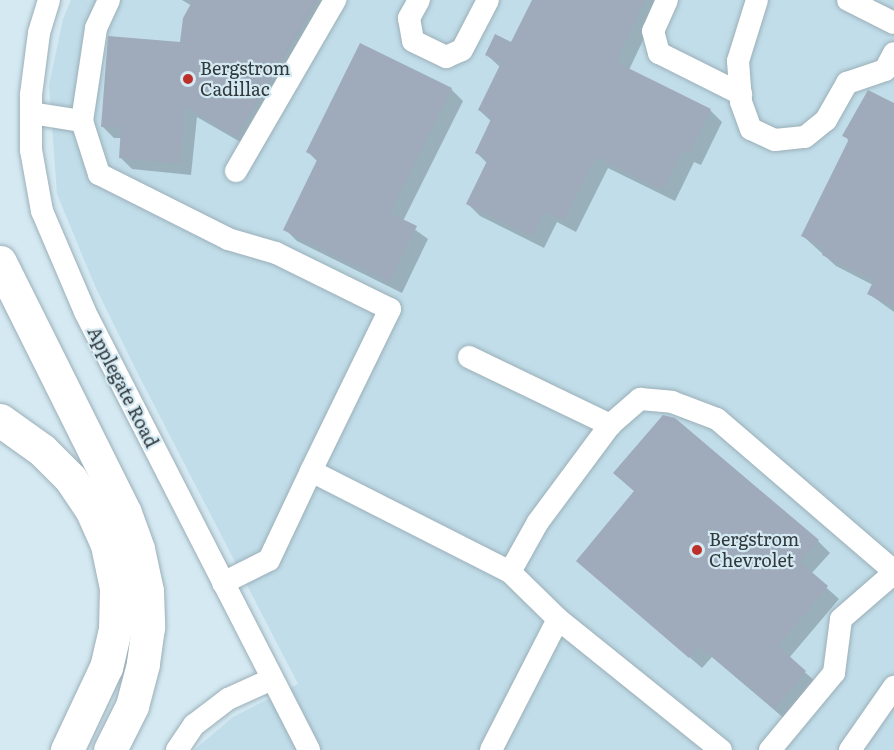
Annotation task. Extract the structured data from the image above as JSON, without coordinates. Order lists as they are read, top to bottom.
{
  "streets": {
    "street": ["Applegate Road"]
  },
  "places": ["Bergstrom Cadillac", "Bergstrom Chevrolet"]
}
